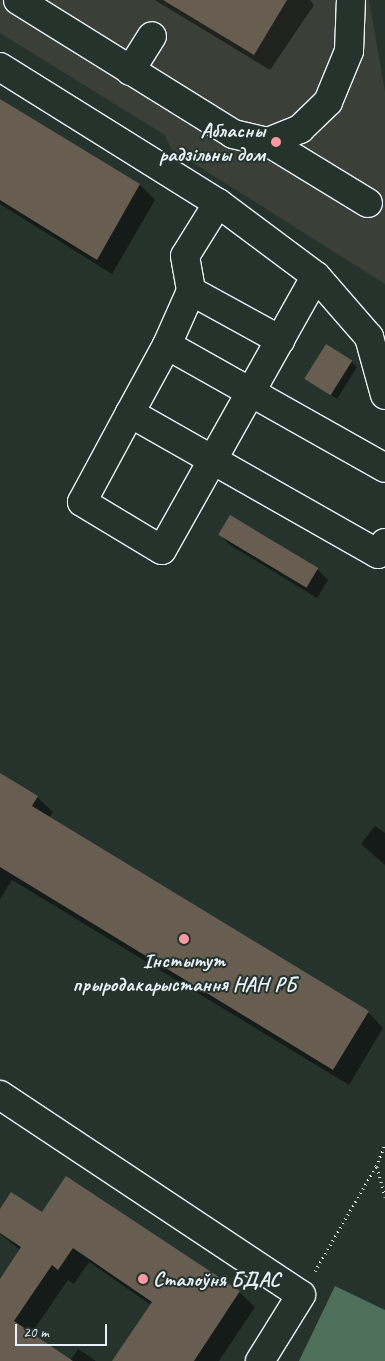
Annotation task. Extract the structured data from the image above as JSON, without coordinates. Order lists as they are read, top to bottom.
{
  "places": ["Абласны радзільны дом", "Інстытут прыродакарыстання НАН РБ", "Сталоўня БДАС"],
  "scale_bar": "20 m"
}
